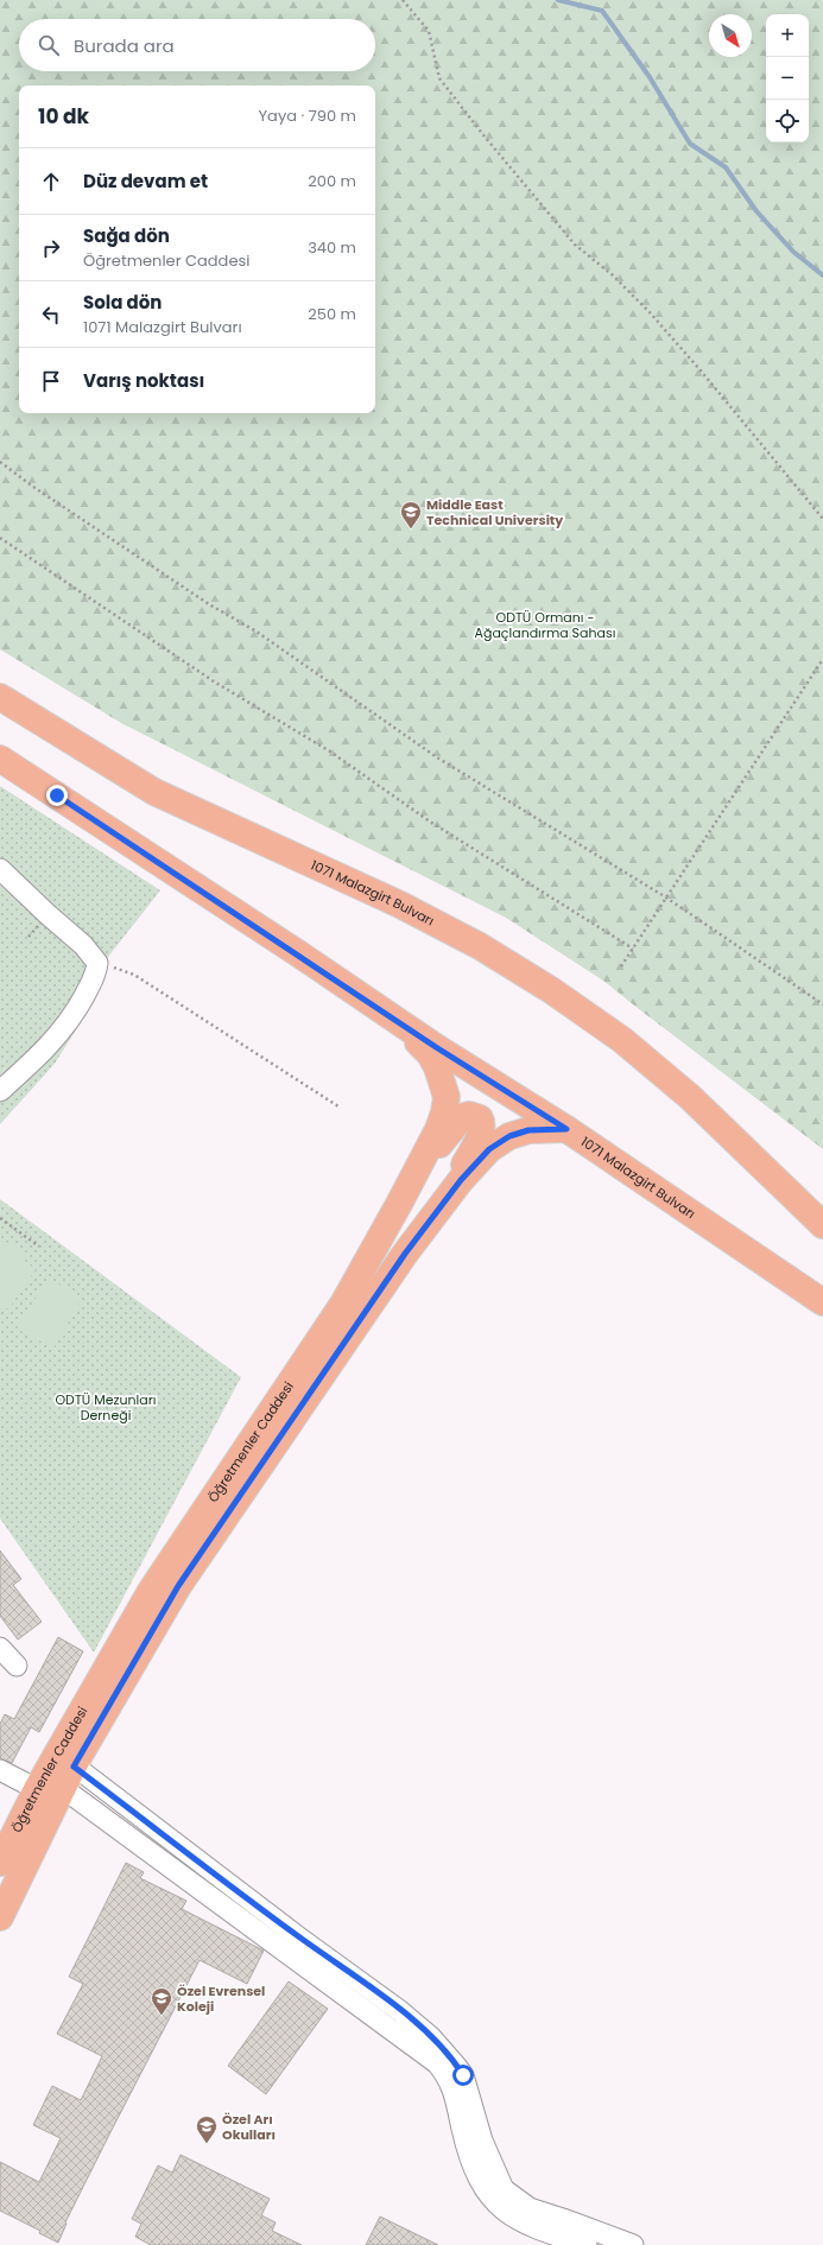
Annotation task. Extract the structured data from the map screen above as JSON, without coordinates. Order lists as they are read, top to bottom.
{
  "streets": {
    "main road": ["1071 Malazgirt Bulvarı", "Öğretmenler Caddesi"]
  },
  "crossings": [
    ["1071 Malazgirt Bulvarı", "Öğretmenler Caddesi"]
  ],
  "parks": ["ODTÜ Ormanı - Ağaçlandırma Sahası", "ODTÜ Mezunları Derneği"],
  "places": {
    "school or university": ["Middle East Technical University", "Özel Evrensel Koleji", "Özel Arı Okulları"]
  },
  "north": "bottom right",
  "page": {
    "map_buttons": ["+", "−"],
    "search": "Burada ara",
    "heading": ["10 dk", "Yaya · 790 m"],
    "list": [
      ["Düz devam et", "200 m"],
      ["Sağa dön", "Öğretmenler Caddesi", "340 m"],
      ["Sola dön", "1071 Malazgirt Bulvarı", "250 m"],
      "Varış noktası"
    ]
  }
}
